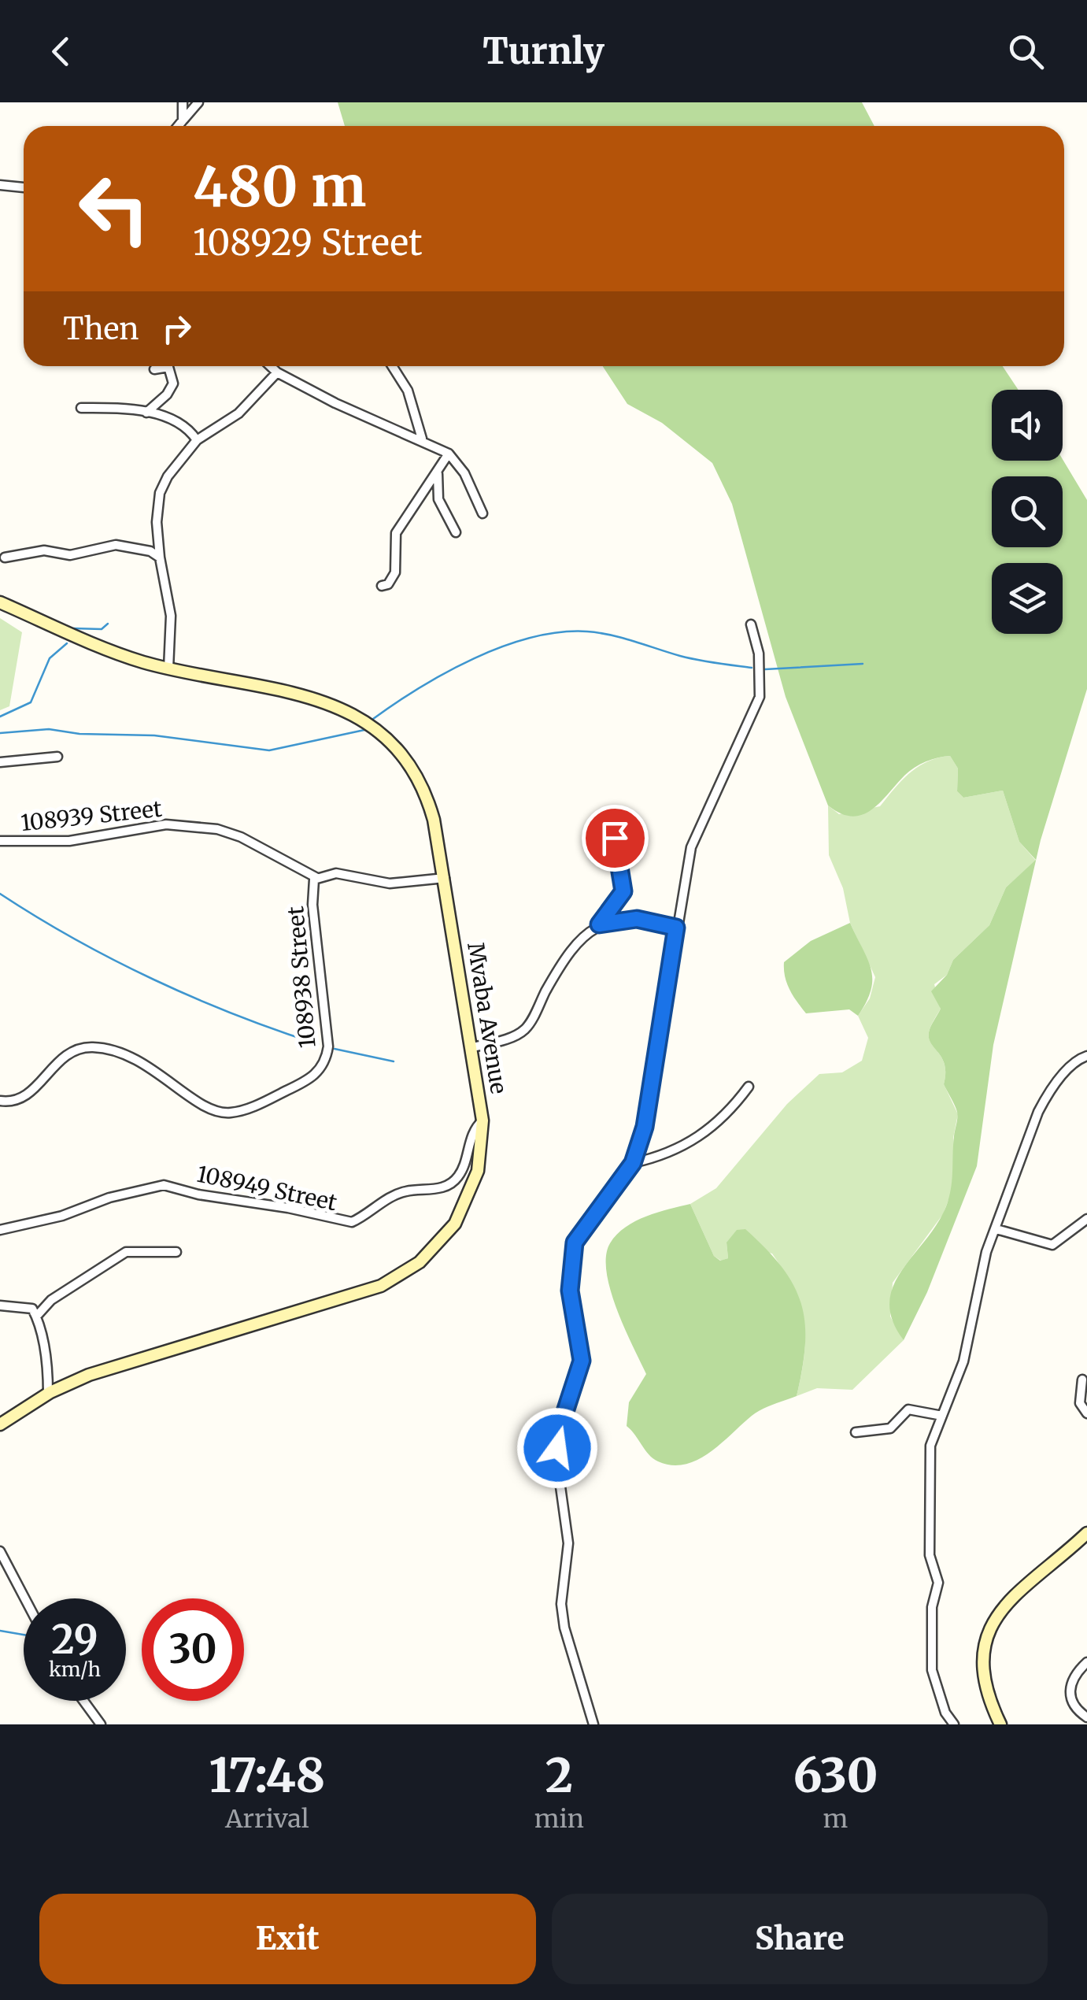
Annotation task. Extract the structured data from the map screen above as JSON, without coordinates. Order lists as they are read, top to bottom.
{
  "streets": {
    "street": [
      "108939 Street",
      "108938 Street",
      "Mvaba Avenue",
      "108949 Street"
    ]
  },
  "crossings": [
    ["108939 Street", "108938 Street"],
    ["108938 Street", "Mvaba Avenue"],
    ["Mvaba Avenue", "108949 Street"]
  ],
  "page": {
    "header": "Turnly",
    "turn": ["480 m", "108929 Street"],
    "then": "Then",
    "speed": "29 km/h",
    "limit": "30",
    "eta": [
      "17:48",
      "Arrival",
      "2",
      "min",
      "630",
      "m"
    ],
    "buttons": ["Exit", "Share"]
  }
}
